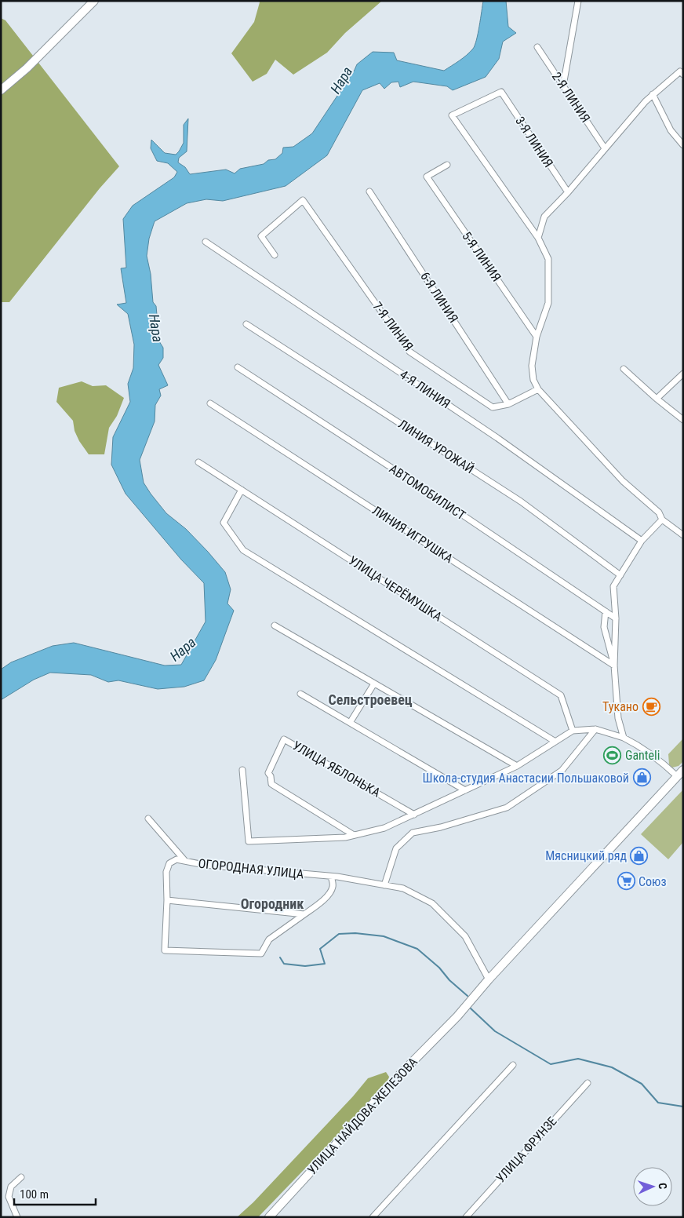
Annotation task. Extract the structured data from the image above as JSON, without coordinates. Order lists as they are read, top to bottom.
{
  "streets": {
    "main road": ["УЛИЦА НАЙДОВА-ЖЕЛЕЗОВА"],
    "street": [
      "2-Я ЛИНИЯ",
      "3-Я ЛИНИЯ",
      "5-Я ЛИНИЯ",
      "6-Я ЛИНИЯ",
      "7-Я ЛИНИЯ",
      "4-Я ЛИНИЯ",
      "ЛИНИЯ УРОЖАЙ",
      "АВТОМОБИЛИСТ",
      "ЛИНИЯ ИГРУШКА",
      "УЛИЦА ЧЕРЁМУШКА",
      "УЛИЦА ЯБЛОНЬКА",
      "ОГОРОДНАЯ УЛИЦА",
      "УЛИЦА ФРУНЗЕ"
    ]
  },
  "crossings": [
    ["6-Я ЛИНИЯ", "7-Я ЛИНИЯ"],
    ["ОГОРОДНАЯ УЛИЦА", "УЛИЦА НАЙДОВА-ЖЕЛЕЗОВА"]
  ],
  "districts": ["Сельстроевец", "Огородник"],
  "water": ["Нара"],
  "places": {
    "cafe": ["Тукано"],
    "sports": ["Ganteli"],
    "shop": ["Школа-студия Анастасии Польшаковой", "Мясницкий ряд"],
    "supermarket": ["Союз"]
  },
  "scale_bar": "100 m",
  "north": "right"
}
